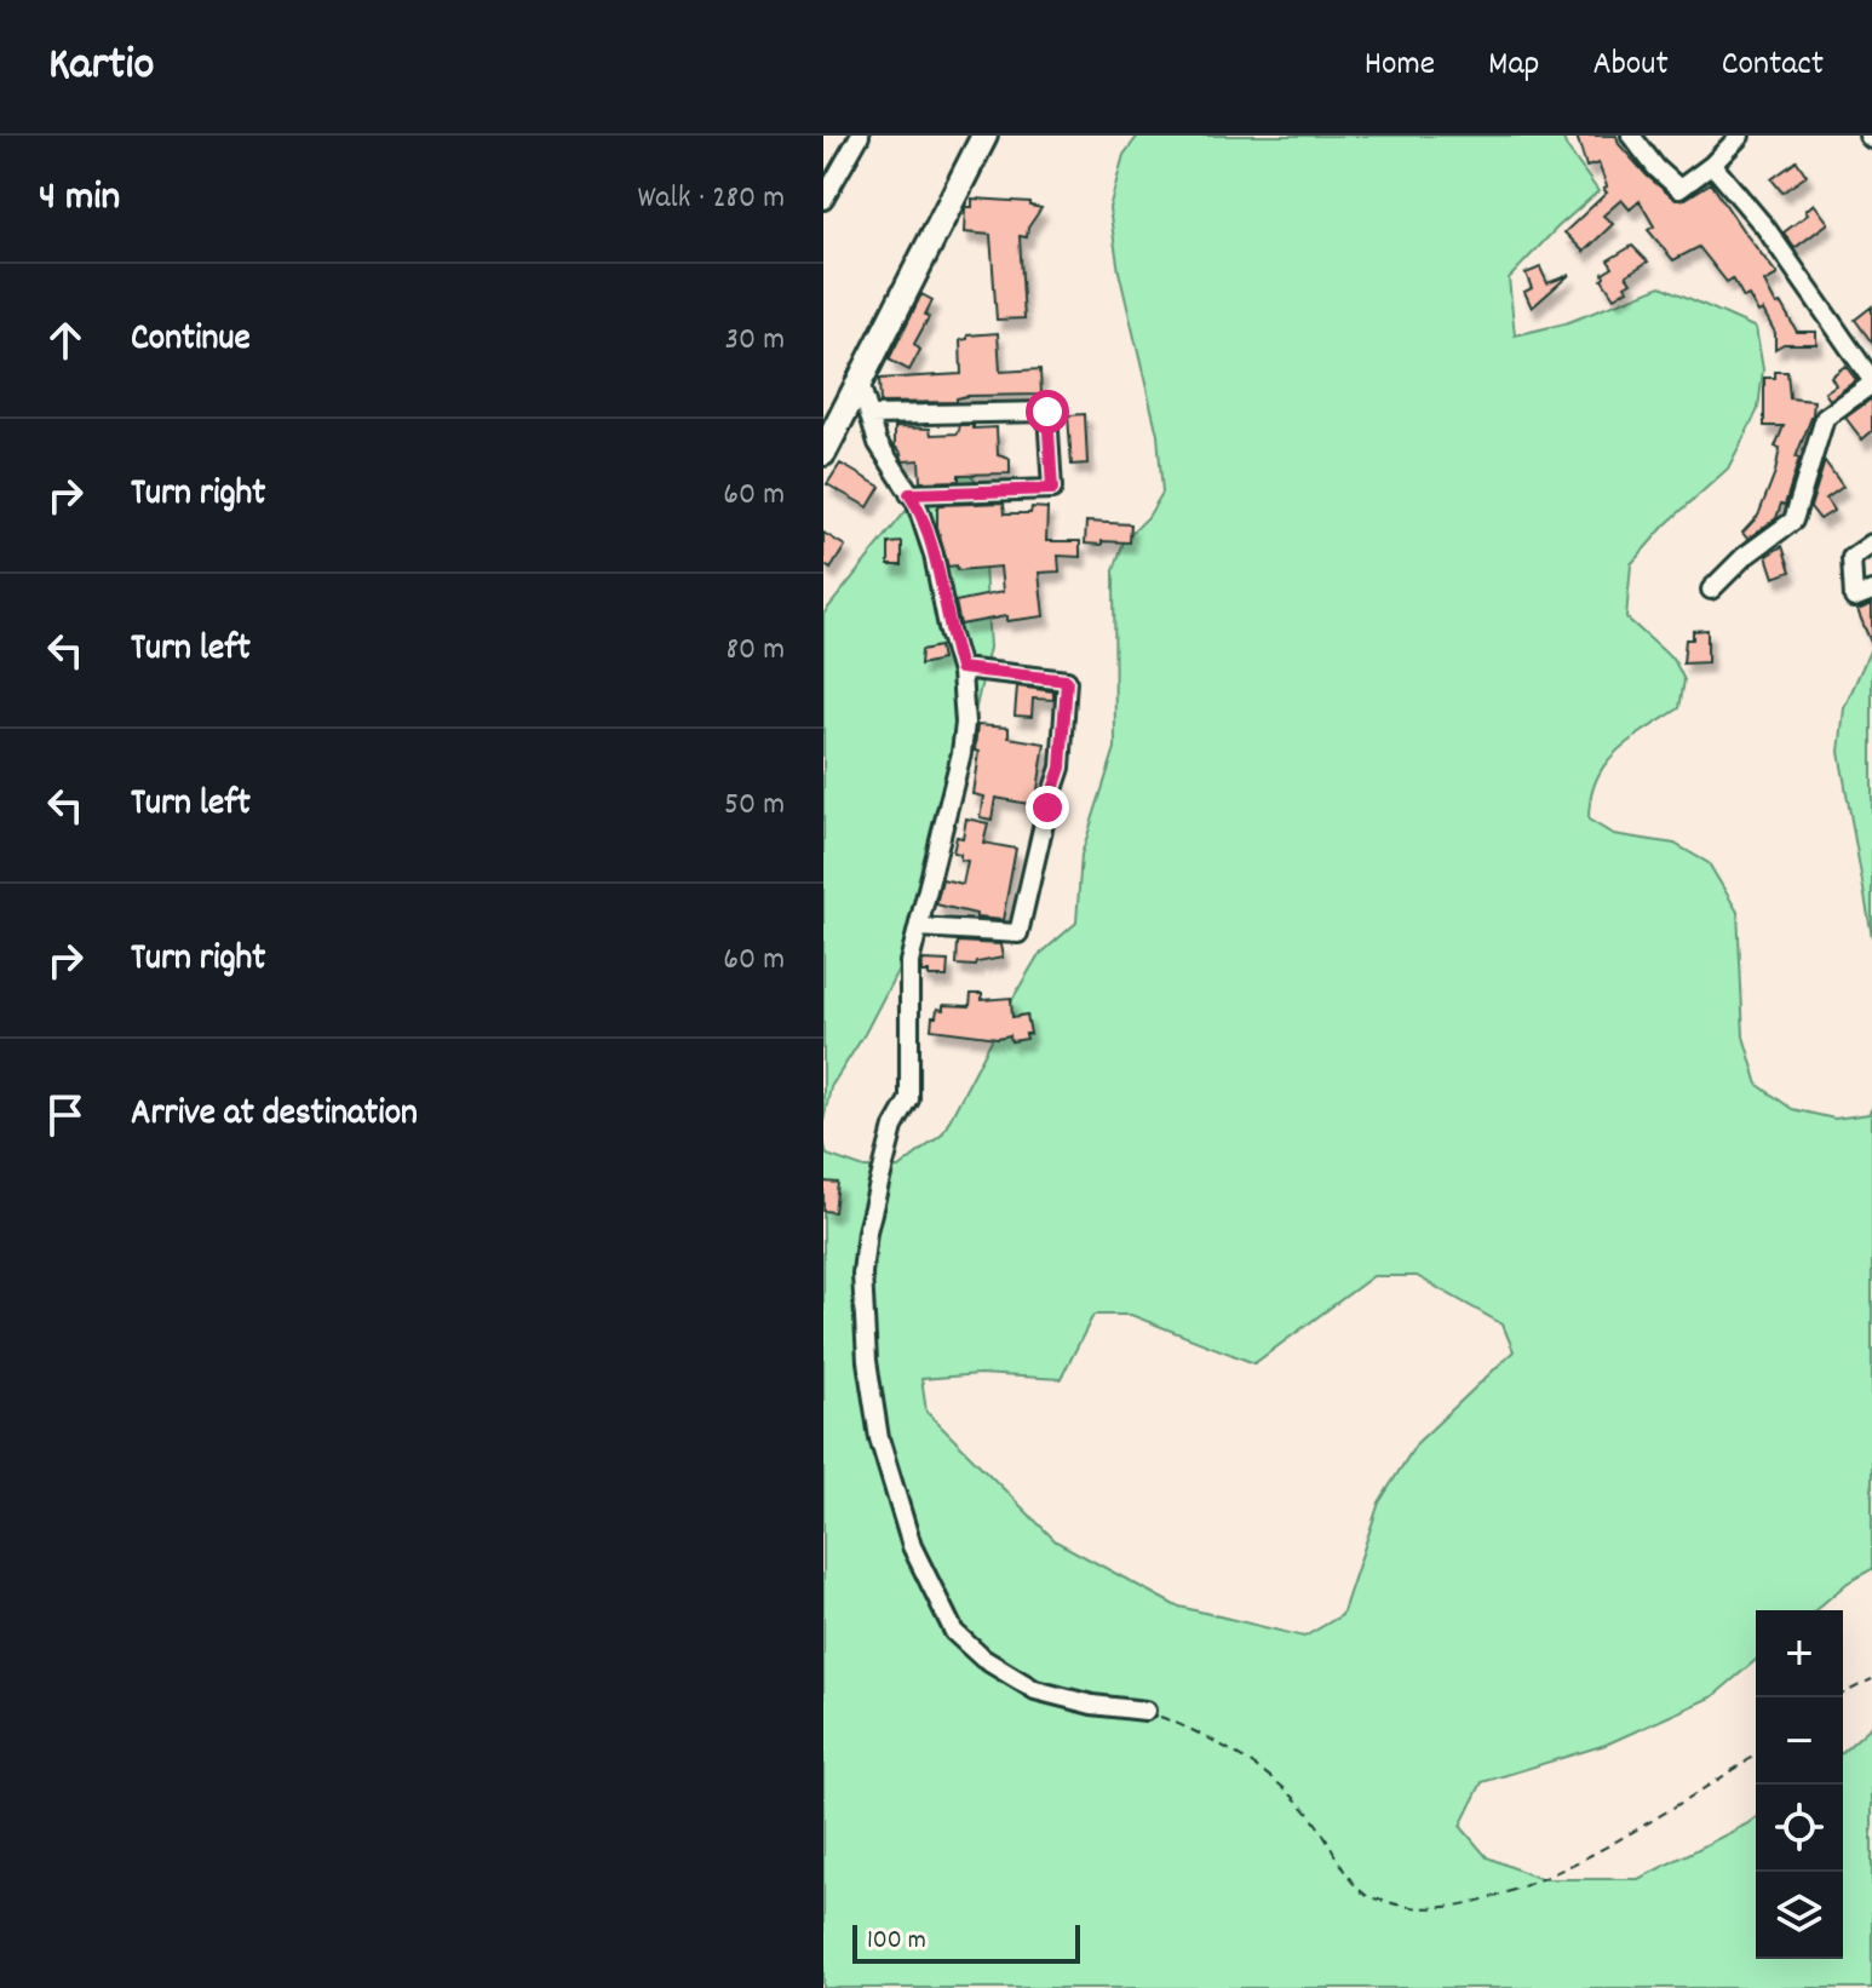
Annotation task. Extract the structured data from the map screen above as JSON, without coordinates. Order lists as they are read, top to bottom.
{
  "scale_bar": "100 m",
  "page": {
    "header": "Kartio",
    "nav": [
      "Home",
      "Map",
      "About",
      "Contact"
    ],
    "heading": ["4 min", "Walk · 280 m"],
    "list": [
      ["Continue", "30 m"],
      ["Turn right", "60 m"],
      ["Turn left", "80 m"],
      ["Turn left", "50 m"],
      ["Turn right", "60 m"],
      "Arrive at destination"
    ],
    "map_buttons": ["+", "−"],
    "scale": "100 m"
  }
}
